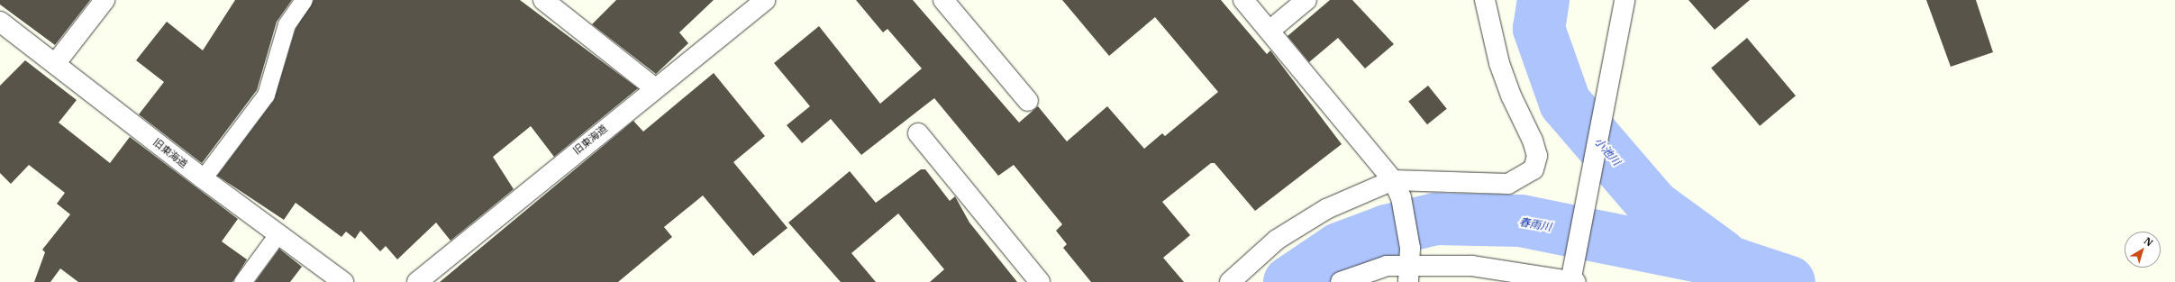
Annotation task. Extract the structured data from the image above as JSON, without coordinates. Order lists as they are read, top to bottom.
{
  "streets": {
    "street": ["旧東海道"]
  },
  "water": ["小池川", "春雨川"],
  "north": "top right"
}
